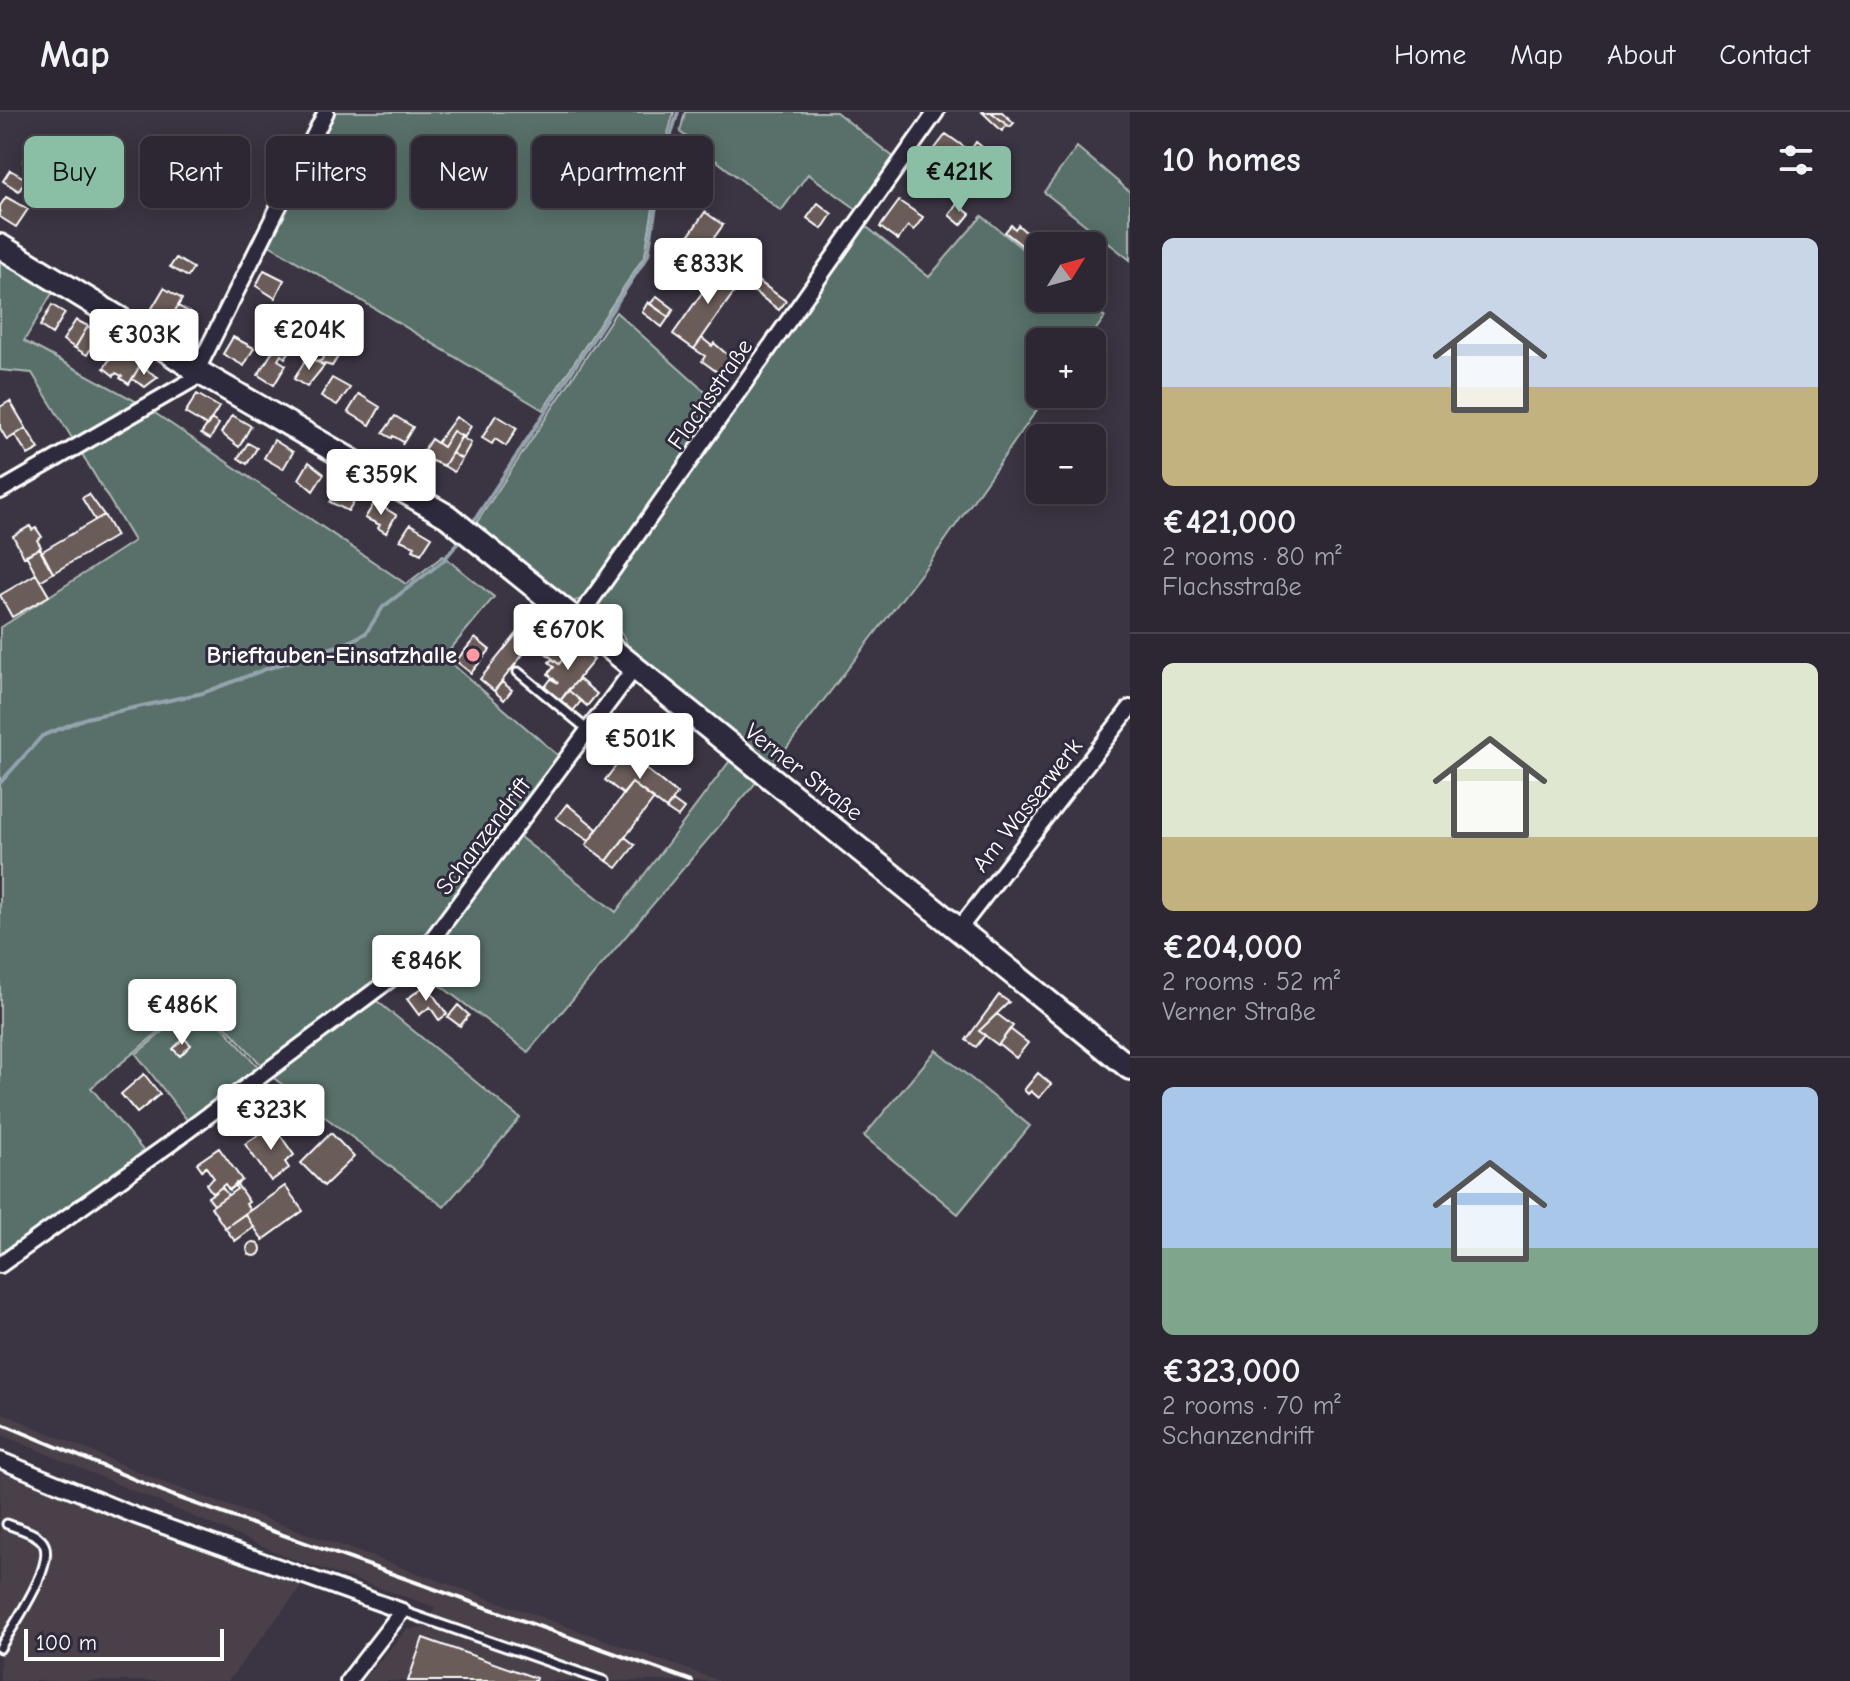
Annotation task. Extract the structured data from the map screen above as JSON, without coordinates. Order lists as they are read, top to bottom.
{
  "streets": {
    "street": [
      "Flachsstraße",
      "Verner Straße",
      "Am Wasserwerk",
      "Schanzendrift"
    ]
  },
  "crossings": [
    ["Flachsstraße", "Verner Straße"],
    ["Verner Straße", "Am Wasserwerk"],
    ["Verner Straße", "Schanzendrift"]
  ],
  "places": ["Brieftauben-Einsatzhalle"],
  "scale_bar": "100 m",
  "north": "top right",
  "page": {
    "header": "Map",
    "nav": [
      "Home",
      "Map",
      "About",
      "Contact"
    ],
    "heading": "10 homes",
    "chip": [
      "Buy",
      "Rent",
      "Filters",
      "New",
      "Apartment"
    ],
    "price": [
      "€421K",
      "€833K",
      "€204K",
      "€303K",
      "€359K",
      "€670K",
      "€501K",
      "€846K",
      "€486K",
      "€323K"
    ],
    "list": [
      {
        "name": "€421,000",
        "note": "2 rooms · 80 m² · Flachsstraße"
      },
      {
        "name": "€204,000",
        "note": "2 rooms · 52 m² · Verner Straße"
      },
      {
        "name": "€323,000",
        "note": "2 rooms · 70 m² · Schanzendrift"
      }
    ],
    "map_buttons": ["+", "−"],
    "scale": "100 m"
  }
}
